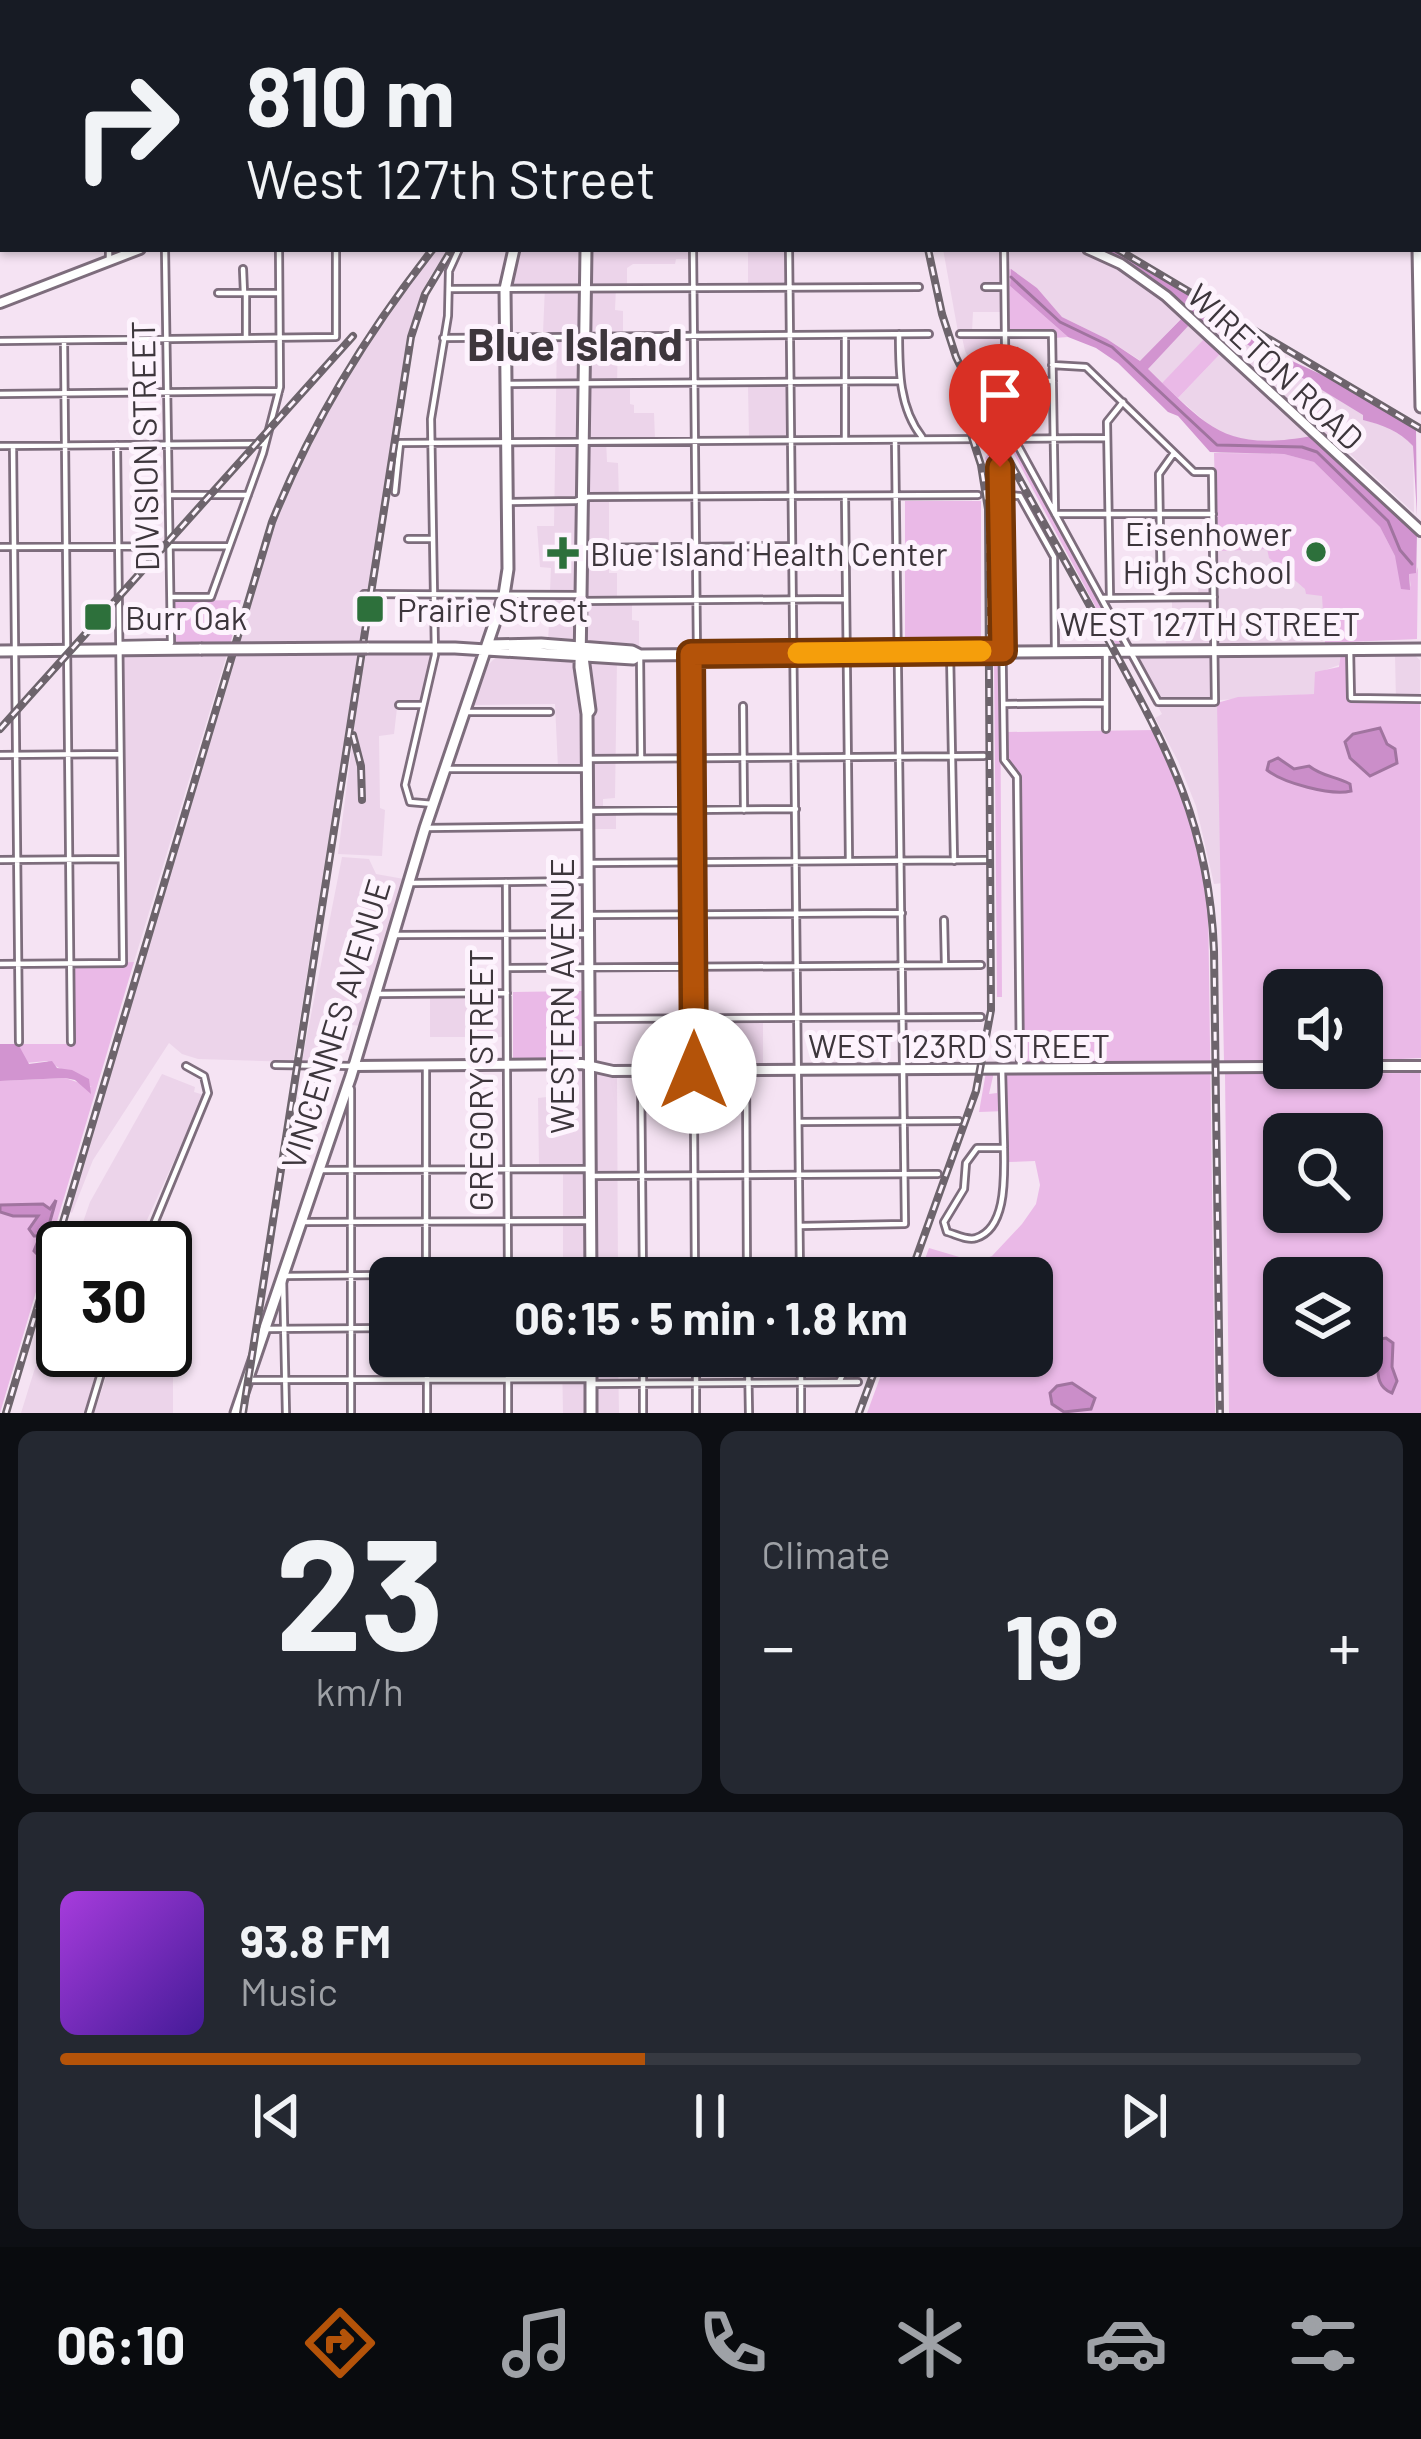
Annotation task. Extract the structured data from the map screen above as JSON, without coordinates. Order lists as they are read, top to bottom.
{
  "streets": {
    "main road": ["WEST 127TH STREET", "WESTERN AVENUE", "VINCENNES AVENUE"],
    "street": [
      "WIRETON ROAD",
      "DIVISION STREET",
      "WEST 123RD STREET",
      "GREGORY STREET"
    ]
  },
  "crossings": [
    ["DIVISION STREET", "WEST 127TH STREET"],
    ["WEST 127TH STREET", "WESTERN AVENUE"],
    ["WEST 127TH STREET", "VINCENNES AVENUE"],
    ["WESTERN AVENUE", "WEST 123RD STREET"],
    ["VINCENNES AVENUE", "WEST 123RD STREET"],
    ["WEST 123RD STREET", "GREGORY STREET"]
  ],
  "districts": ["Blue Island"],
  "places": {
    "other": ["Eisenhower High School"],
    "health": ["Blue Island Health Center"],
    "transit": ["Prairie Street", "Burr Oak"]
  },
  "page": {
    "turn": ["810 m", "West 127th Street"],
    "limit": "30",
    "trip": "06:15 · 5 min · 1.8 km",
    "tile": [
      ["23", "km/h"],
      "Climate"
    ],
    "heat": ["−", "19°", "+"],
    "song": ["93.8 FM", "Music"],
    "tabs": "06:10"
  }
}
